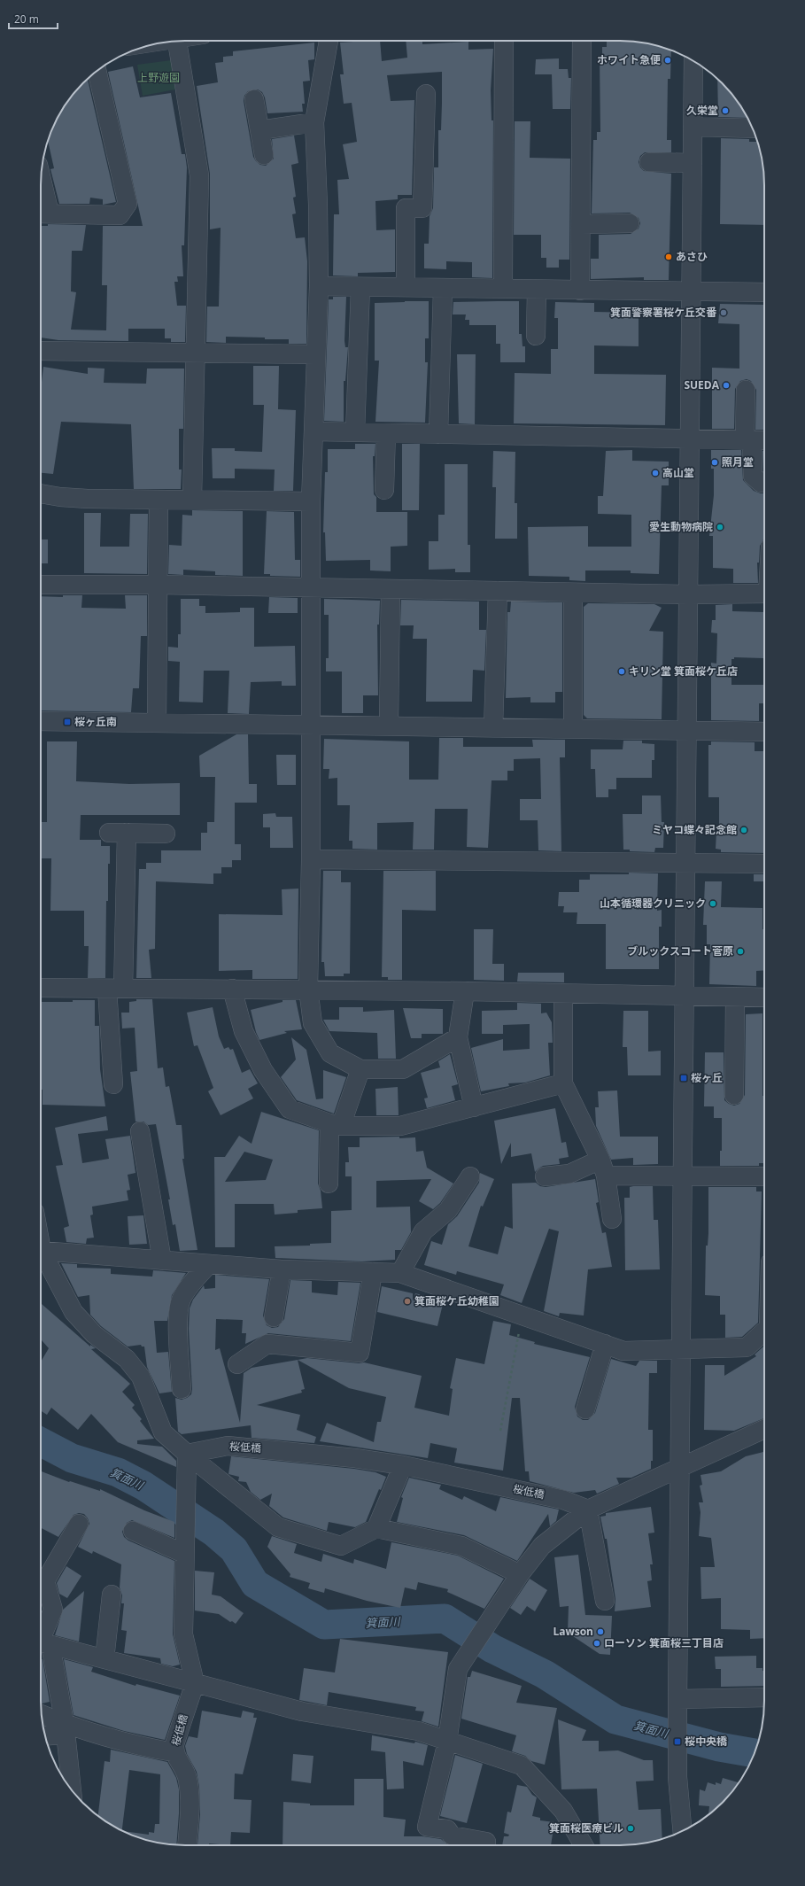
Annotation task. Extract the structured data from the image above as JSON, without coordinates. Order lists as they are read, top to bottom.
{
  "streets": {
    "street": ["桜低橋"]
  },
  "water": ["箕面川"],
  "parks": ["上野遊園"],
  "places": {
    "other": [
      "ホワイト急便",
      "久栄堂",
      "あさひ",
      "箕面警察署桜ケ丘交番",
      "SUEDA",
      "照月堂",
      "高山堂",
      "愛生動物病院",
      "キリン堂 箕面桜ケ丘店",
      "ミヤコ蝶々記念館",
      "山本循環器クリニック",
      "ブルックスコート菅原",
      "箕面桜ケ丘幼稚園",
      "Lawson",
      "ローソン 箕面桜三丁目店",
      "箕面桜医療ビル"
    ],
    "transit": ["桜ヶ丘南", "桜ヶ丘", "桜中央橋"]
  },
  "scale_bar": "20 m"
}
